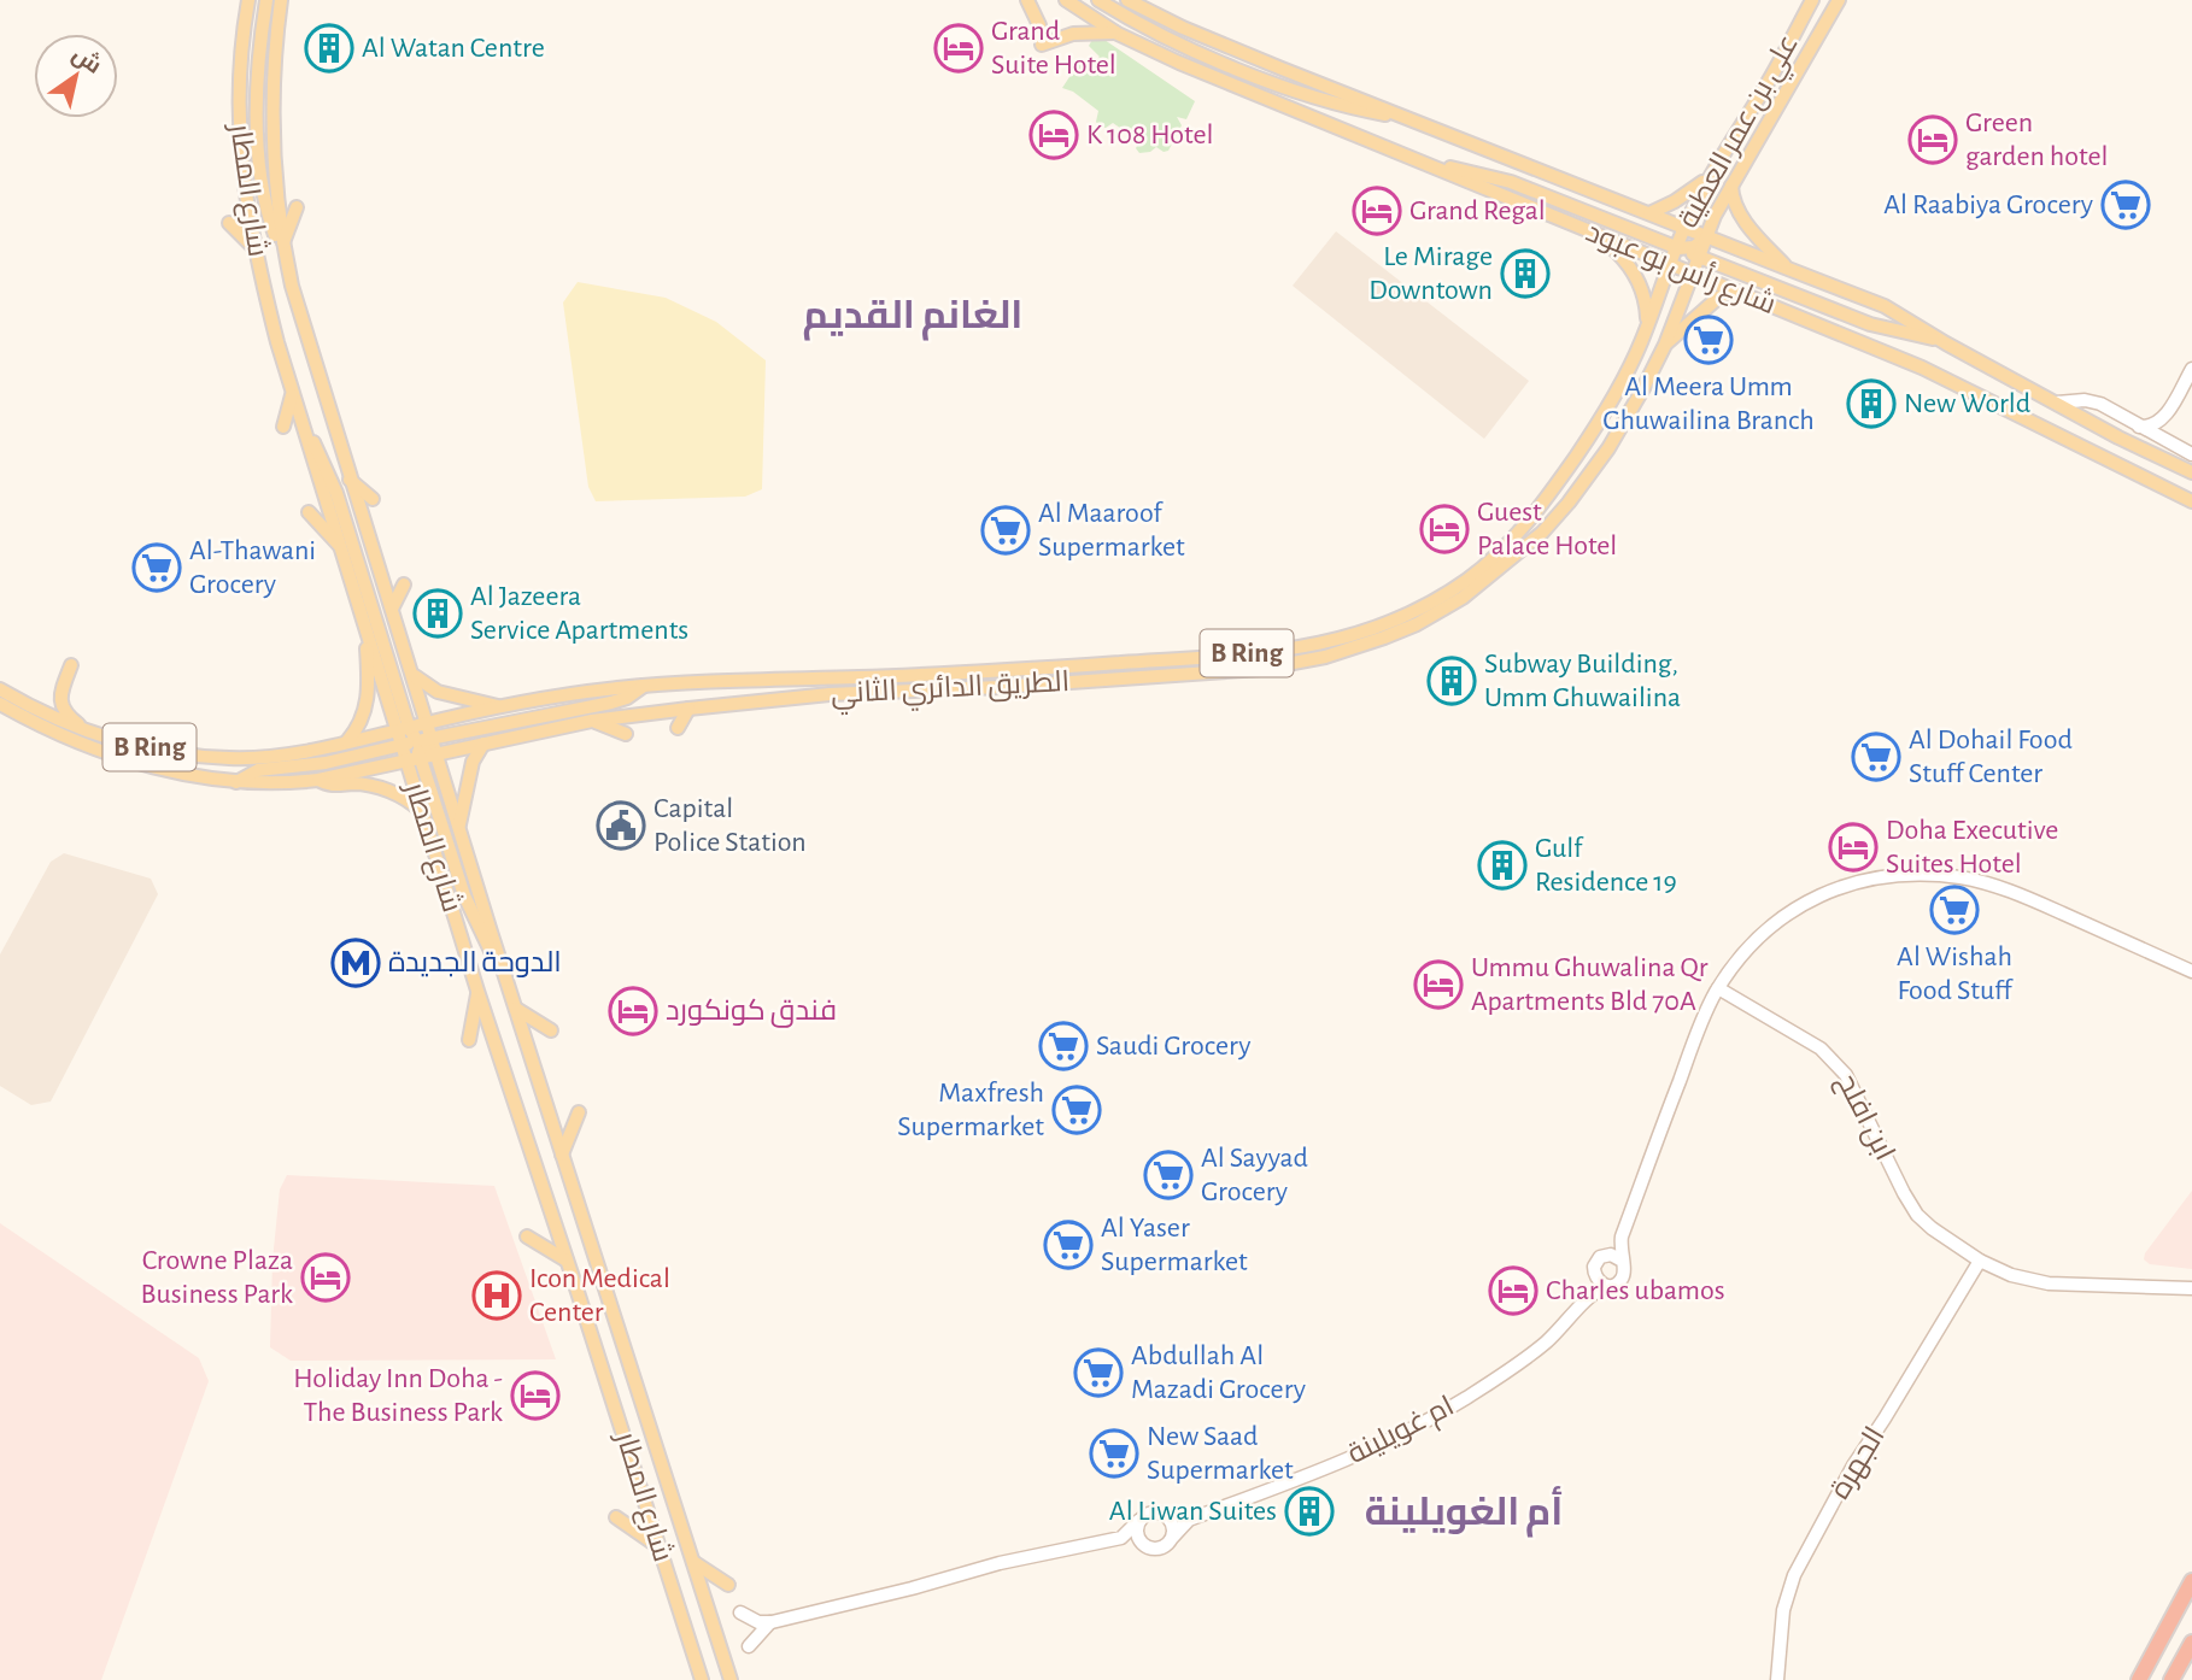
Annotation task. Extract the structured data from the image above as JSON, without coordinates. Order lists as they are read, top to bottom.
{
  "streets": {
    "main road": [
      "علي بن عمر العطية",
      "شارع المطار",
      "شارع رأس بو عبود",
      "B Ring",
      "الطريق الدائري الثاني"
    ],
    "street": ["ابن افلح", "ام غويلينة", "الجهرة"]
  },
  "crossings": [
    ["علي بن عمر العطية", "شارع رأس بو عبود"],
    ["علي بن عمر العطية", "الطريق الدائري الثاني"],
    ["شارع المطار", "الطريق الدائري الثاني"],
    ["شارع رأس بو عبود", "الطريق الدائري الثاني"],
    ["ابن افلح", "الجهرة"]
  ],
  "districts": ["الغانم القديم", "أم الغويلينة"],
  "places": {
    "building": [
      "Al Watan Centre",
      "Le Mirage Downtown",
      "New World",
      "Al Jazeera Service Apartments",
      "Subway Building, Umm Ghuwailina",
      "Gulf Residence 19",
      "Al Liwan Suites"
    ],
    "hotel": [
      "Grand Suite Hotel",
      "K 108 Hotel",
      "Green garden hotel",
      "Grand Regal",
      "Guest Palace Hotel",
      "Doha Executive Suites Hotel",
      "Ummu Ghuwalina Qr Apartments Bld 70A",
      "فندق كونكورد",
      "Crowne Plaza Business Park",
      "Charles ubamos",
      "Holiday Inn Doha - The Business Park"
    ],
    "supermarket": [
      "Al Raabiya Grocery",
      "Al Meera Umm Ghuwailina Branch",
      "Al Maaroof Supermarket",
      "Al-Thawani Grocery",
      "Al Dohail Food Stuff Center",
      "Al Wishah Food Stuff",
      "Saudi Grocery",
      "Maxfresh Supermarket",
      "Al Sayyad Grocery",
      "Al Yaser Supermarket",
      "Abdullah Al Mazadi Grocery",
      "New Saad Supermarket"
    ],
    "public building": ["Capital Police Station"],
    "metro station": ["الدوحة الجديدة"],
    "hospital": ["Icon Medical Center"]
  },
  "north": "top right"
}
